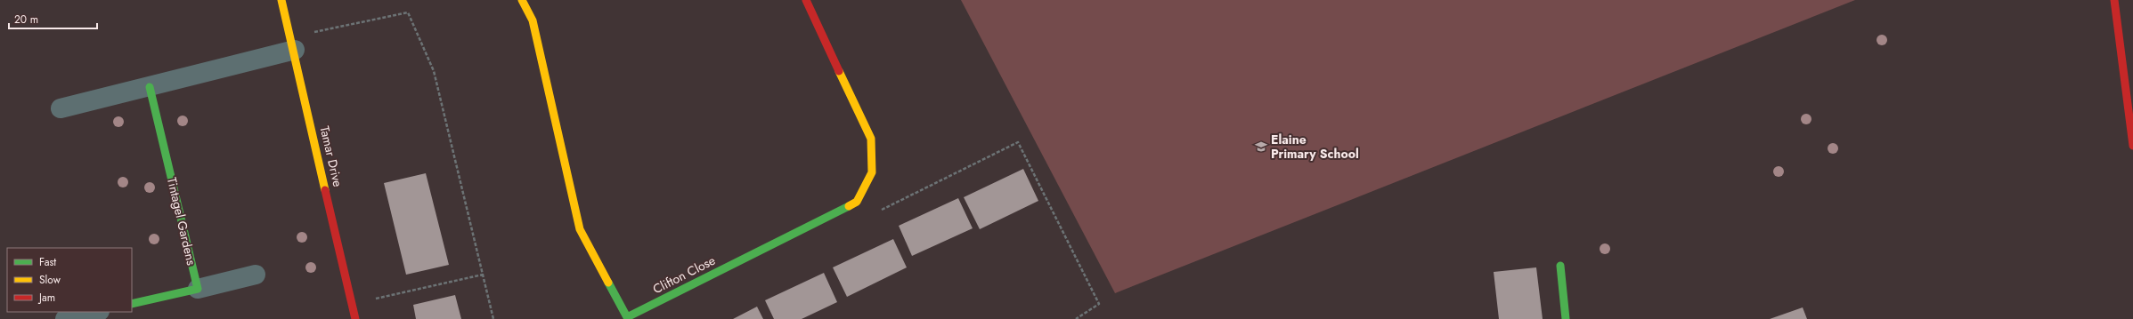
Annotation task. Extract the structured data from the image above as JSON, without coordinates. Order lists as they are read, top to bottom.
{
  "streets": {
    "street": ["Tamar Drive", "Tintagel Gardens", "Clifton Close"]
  },
  "places": {
    "school or university": ["Elaine Primary School"]
  },
  "legend": ["Fast", "Slow", "Jam"],
  "scale_bar": "20 m"
}
